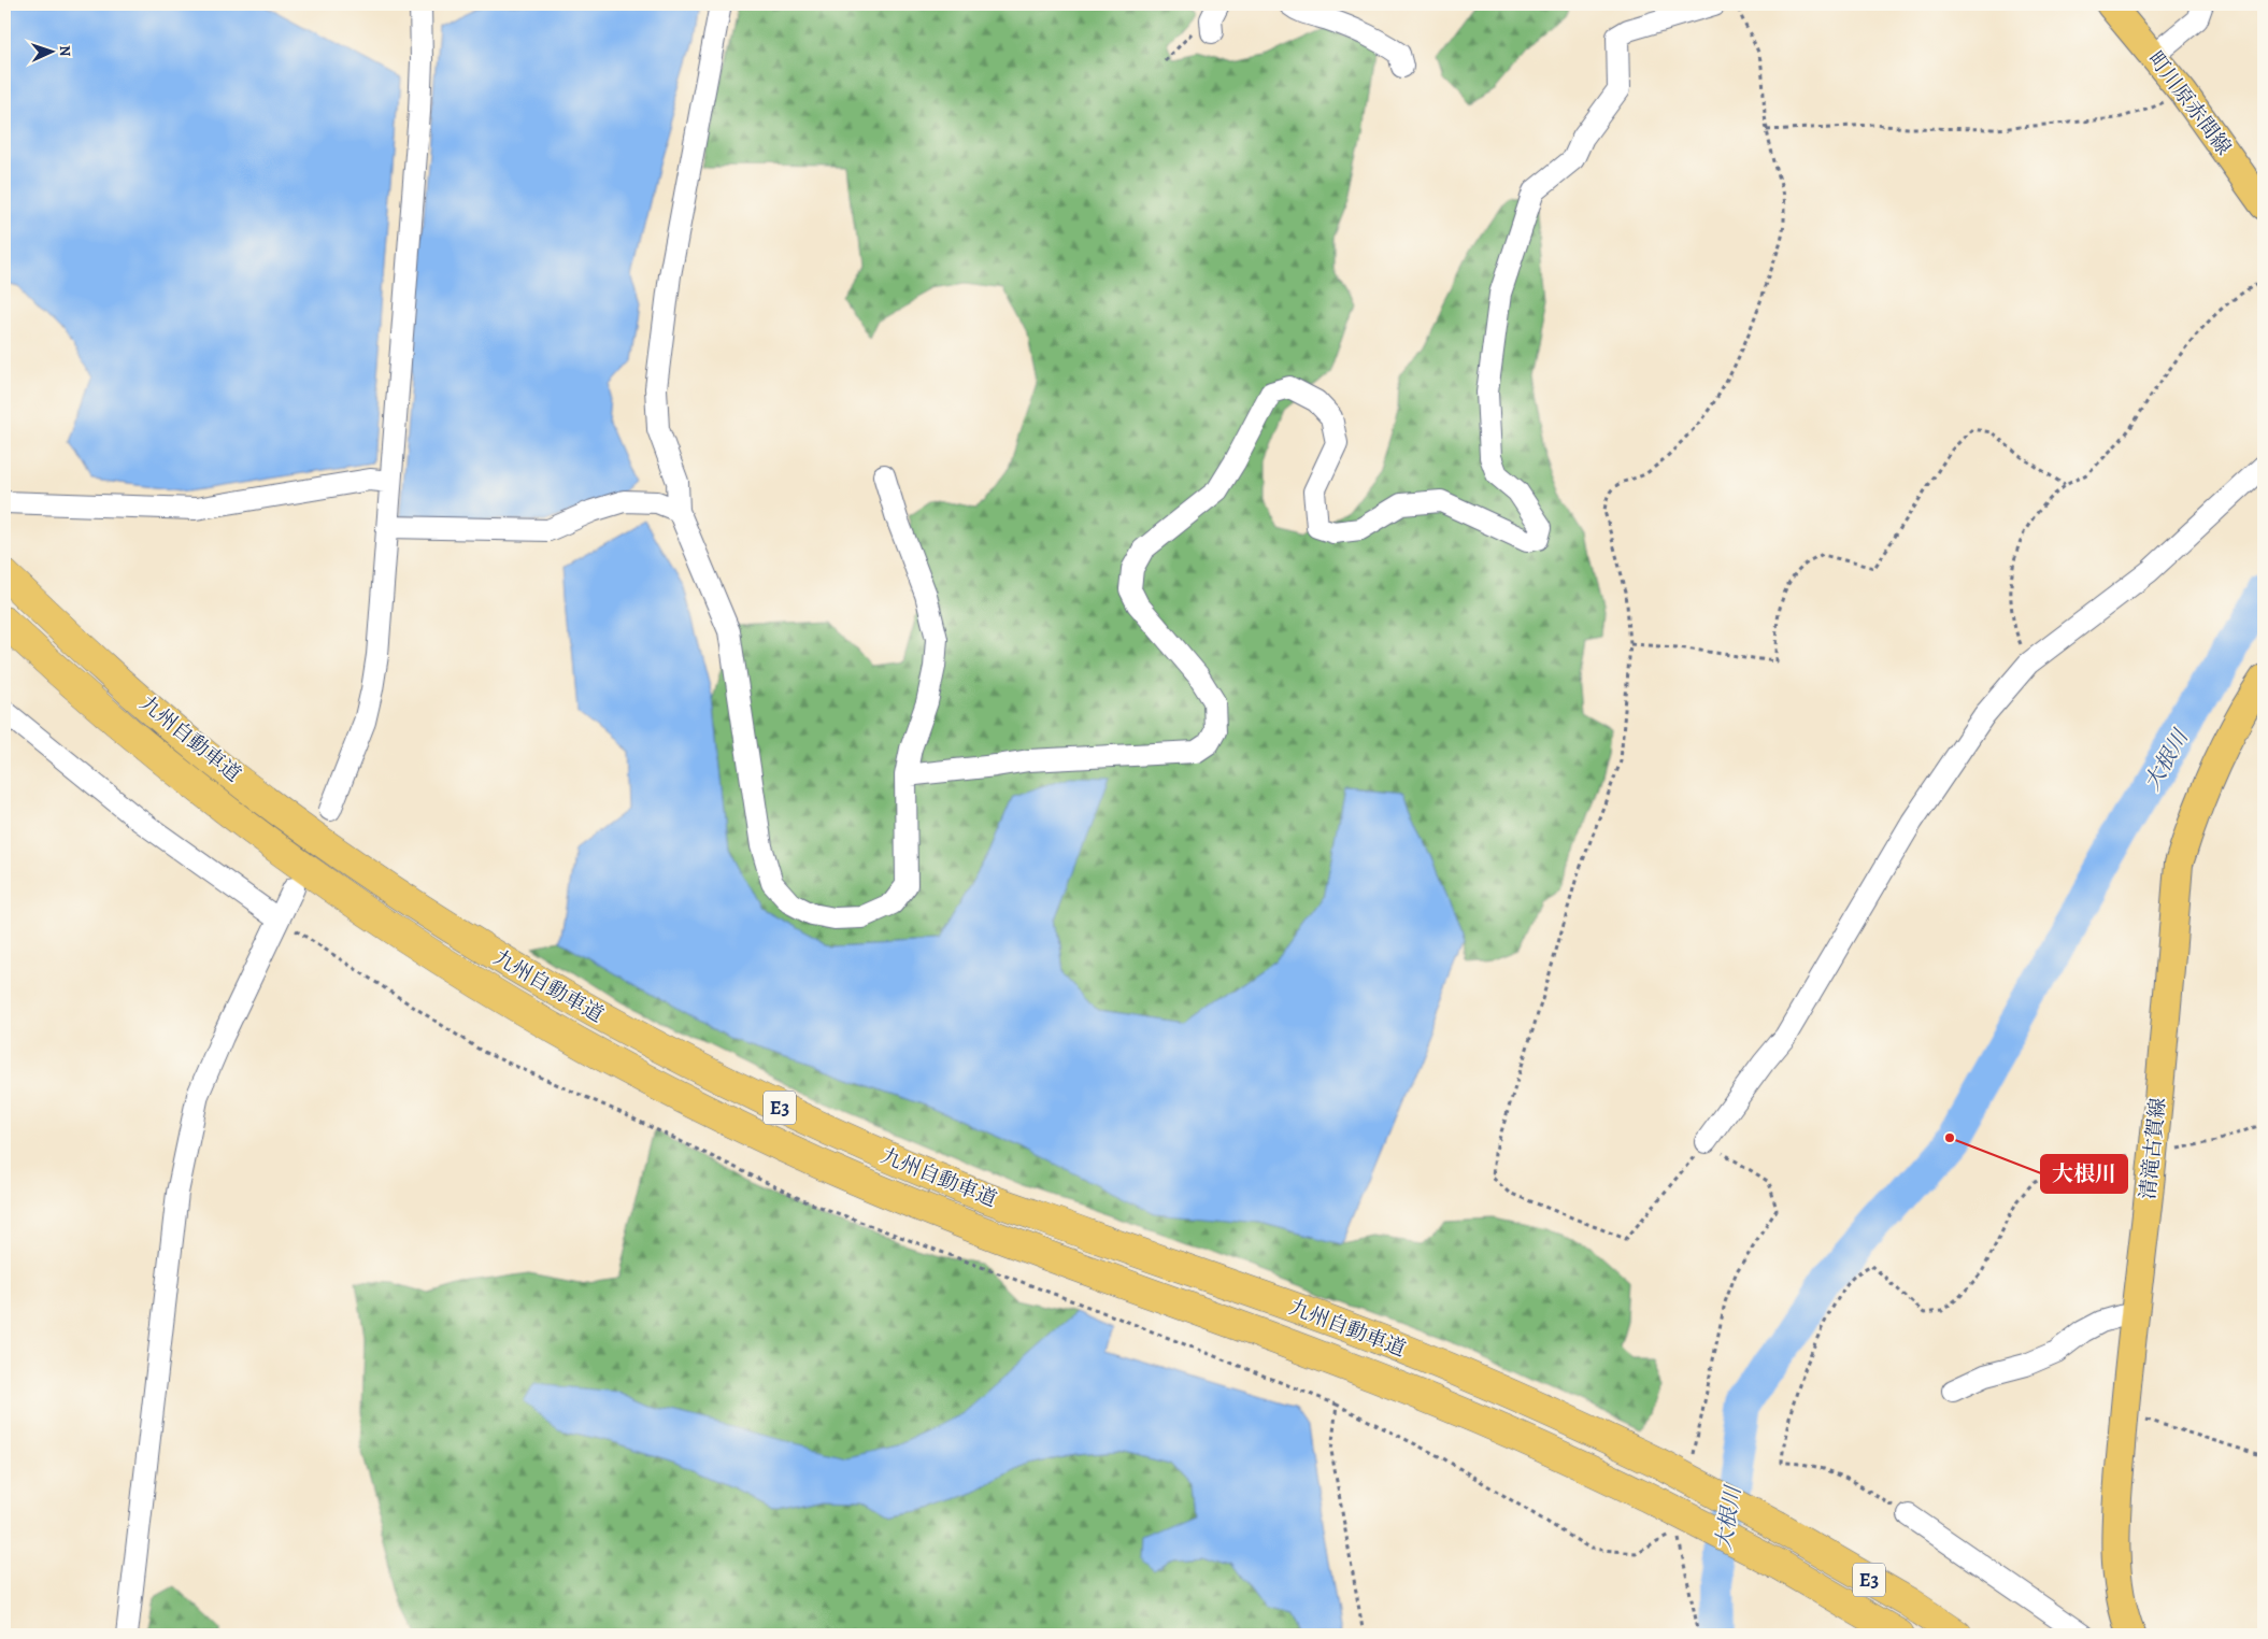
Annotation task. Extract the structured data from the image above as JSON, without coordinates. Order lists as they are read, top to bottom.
{
  "streets": {
    "highway": ["九州自動車道", "E3"],
    "main road": ["町川原赤間線", "清滝古賀線"]
  },
  "water": ["大根川"],
  "places": ["大根川"],
  "north": "right"
}
